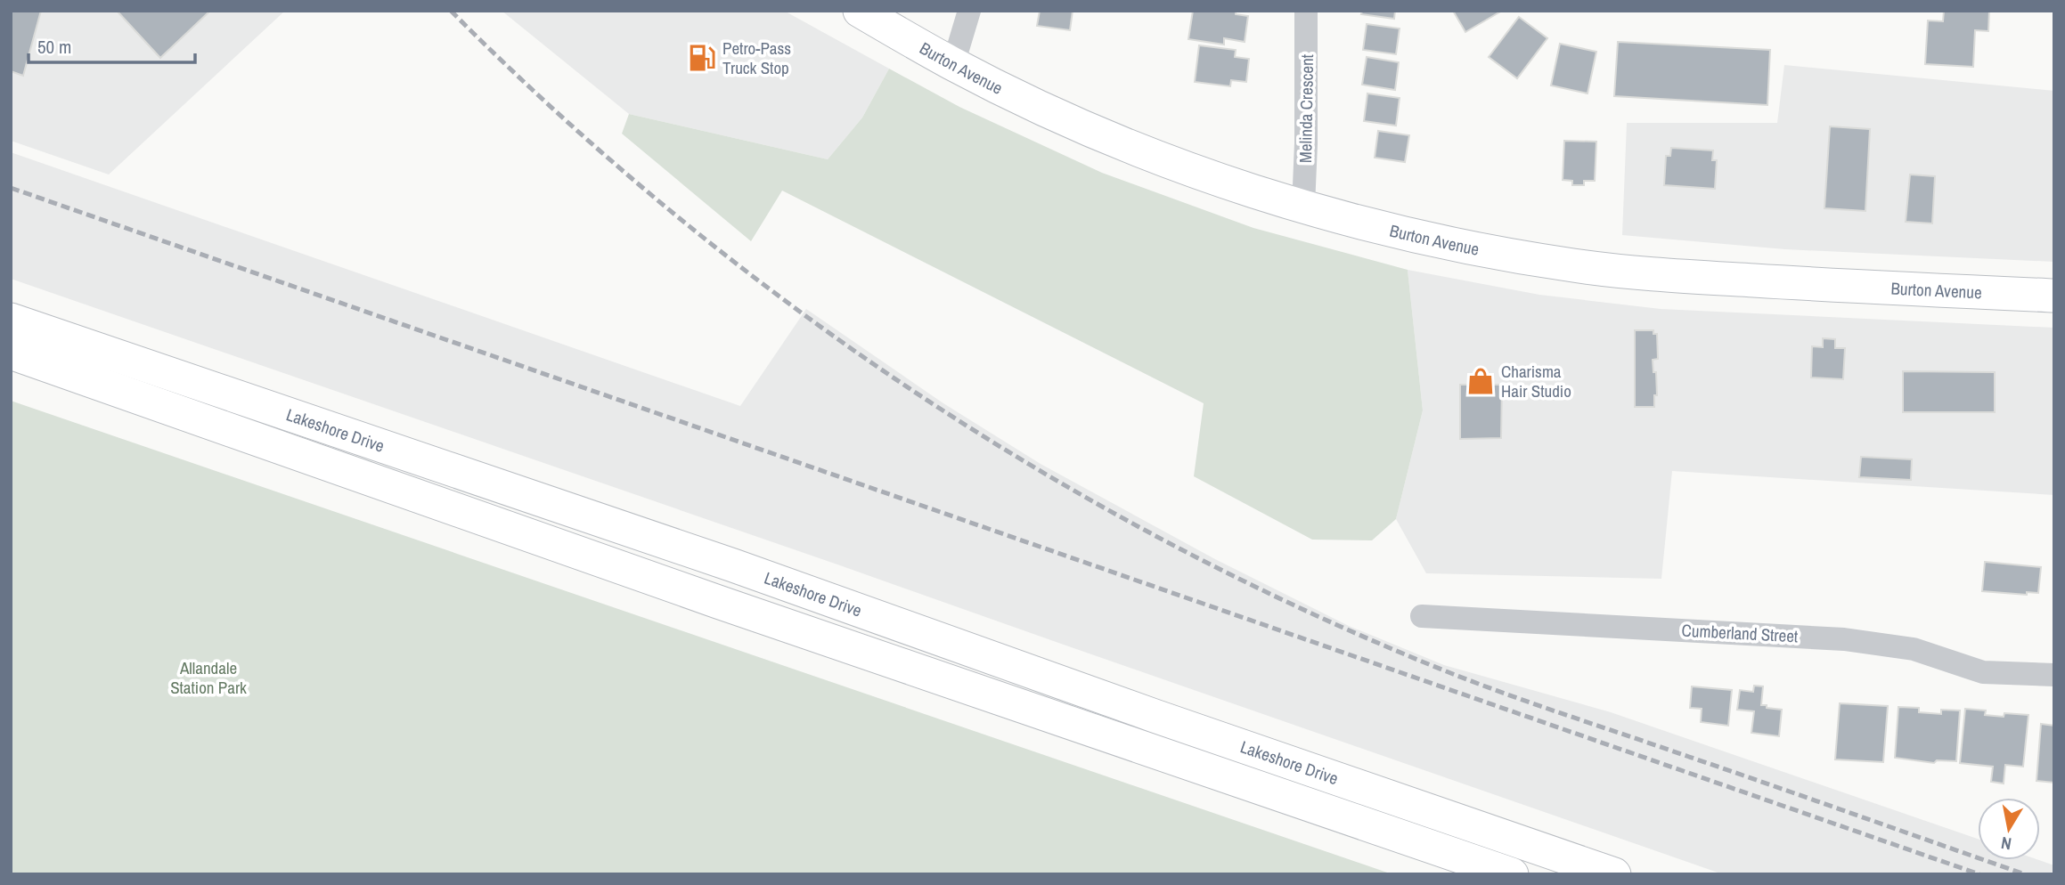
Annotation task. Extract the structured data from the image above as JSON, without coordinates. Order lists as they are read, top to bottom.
{
  "streets": {
    "main road": ["Burton Avenue", "Lakeshore Drive"],
    "street": ["Melinda Crescent", "Cumberland Street"]
  },
  "crossings": [
    ["Burton Avenue", "Melinda Crescent"]
  ],
  "parks": ["Allandale Station Park"],
  "places": {
    "fuel station": ["Petro-Pass Truck Stop"],
    "shop": ["Charisma Hair Studio"]
  },
  "scale_bar": "50 m",
  "north": "bottom"
}
